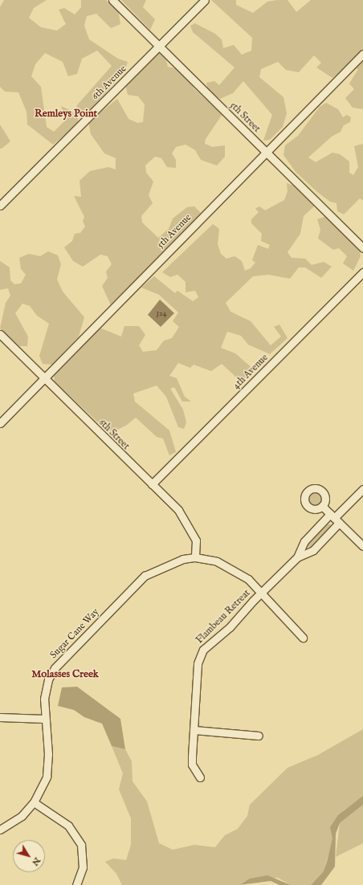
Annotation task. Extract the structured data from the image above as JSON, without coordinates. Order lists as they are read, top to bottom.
{
  "streets": {
    "street": [
      "6th Avenue",
      "5th Street",
      "5th Avenue",
      "4th Avenue",
      "6th Street",
      "Flambeau Retreat",
      "Sugar Cane Way"
    ]
  },
  "crossings": [
    ["6th Avenue", "5th Street"],
    ["5th Street", "5th Avenue"],
    ["5th Avenue", "6th Street"],
    ["4th Avenue", "6th Street"],
    ["6th Street", "Sugar Cane Way"],
    ["Flambeau Retreat", "Sugar Cane Way"]
  ],
  "districts": ["Remleys Point", "Molasses Creek"],
  "house_numbers": ["324"],
  "north": "bottom right"
}
